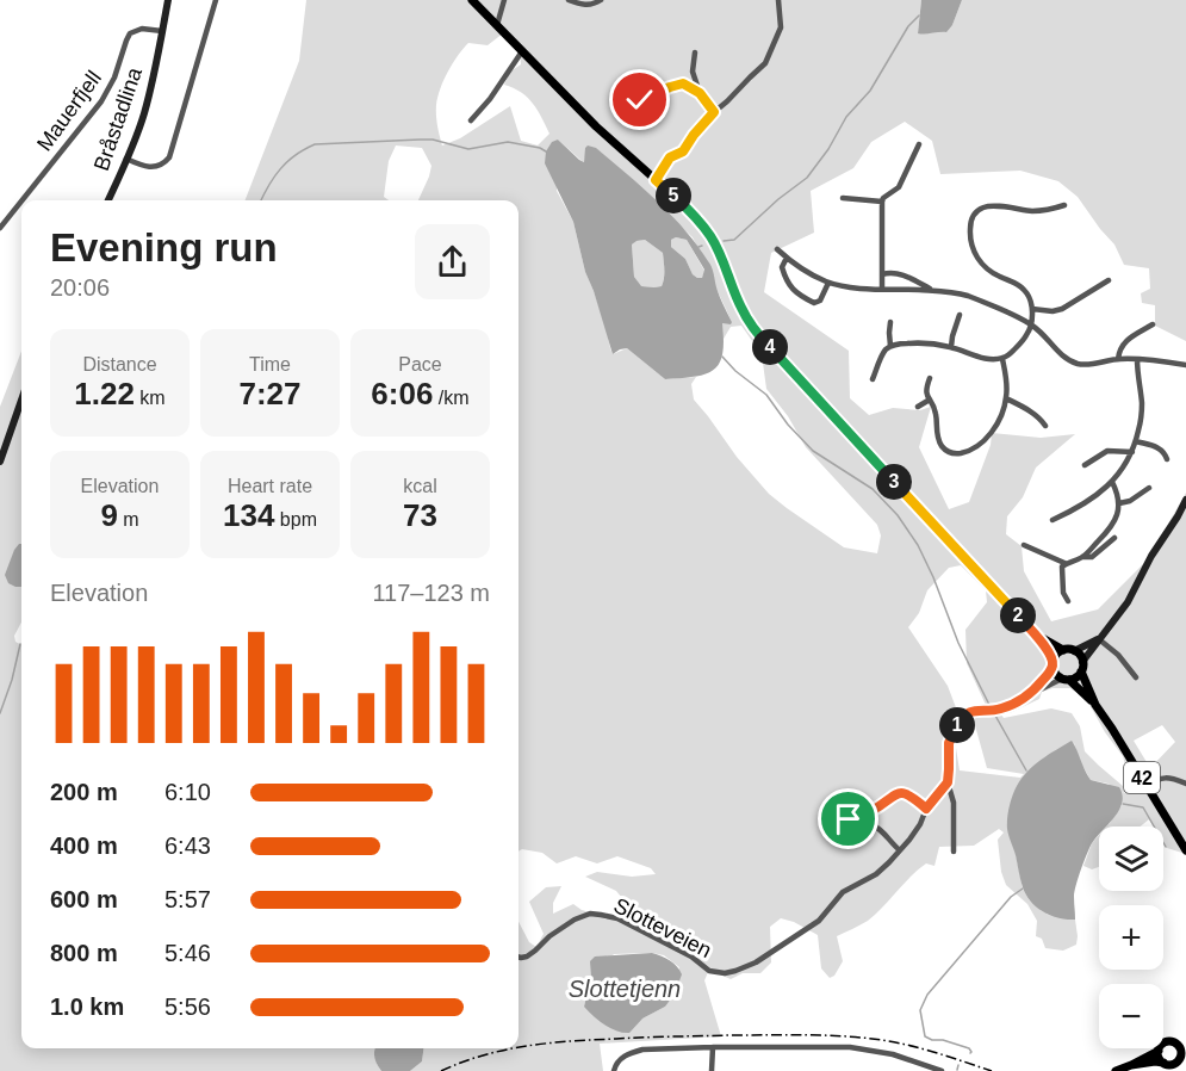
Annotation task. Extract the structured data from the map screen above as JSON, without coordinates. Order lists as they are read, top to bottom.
{
  "streets": {
    "main road": ["Bråstadlina", "42"],
    "street": ["Mauerfjell", "Slotteveien"]
  },
  "crossings": [
    ["Mauerfjell", "Bråstadlina"]
  ],
  "water": ["Slottetjenn"],
  "page": {
    "pins": [
      "5",
      "4",
      "3",
      "2",
      "1"
    ],
    "heading": ["Evening run", "20:06"],
    "stats": [
      ["Distance", "1.22 km"],
      ["Time", "7:27"],
      ["Pace", "6:06 /km"],
      ["Elevation", "9 m"],
      ["Heart rate", "134 bpm"],
      ["kcal", "73"]
    ],
    "chart": ["Elevation", "117–123 m"],
    "list": [
      {
        "name": "200 m",
        "note": "6:10"
      },
      {
        "name": "400 m",
        "note": "6:43"
      },
      {
        "name": "600 m",
        "note": "5:57"
      },
      {
        "name": "800 m",
        "note": "5:46"
      },
      {
        "name": "1.0 km",
        "note": "5:56"
      }
    ],
    "map_buttons": ["+", "−"]
  }
}
